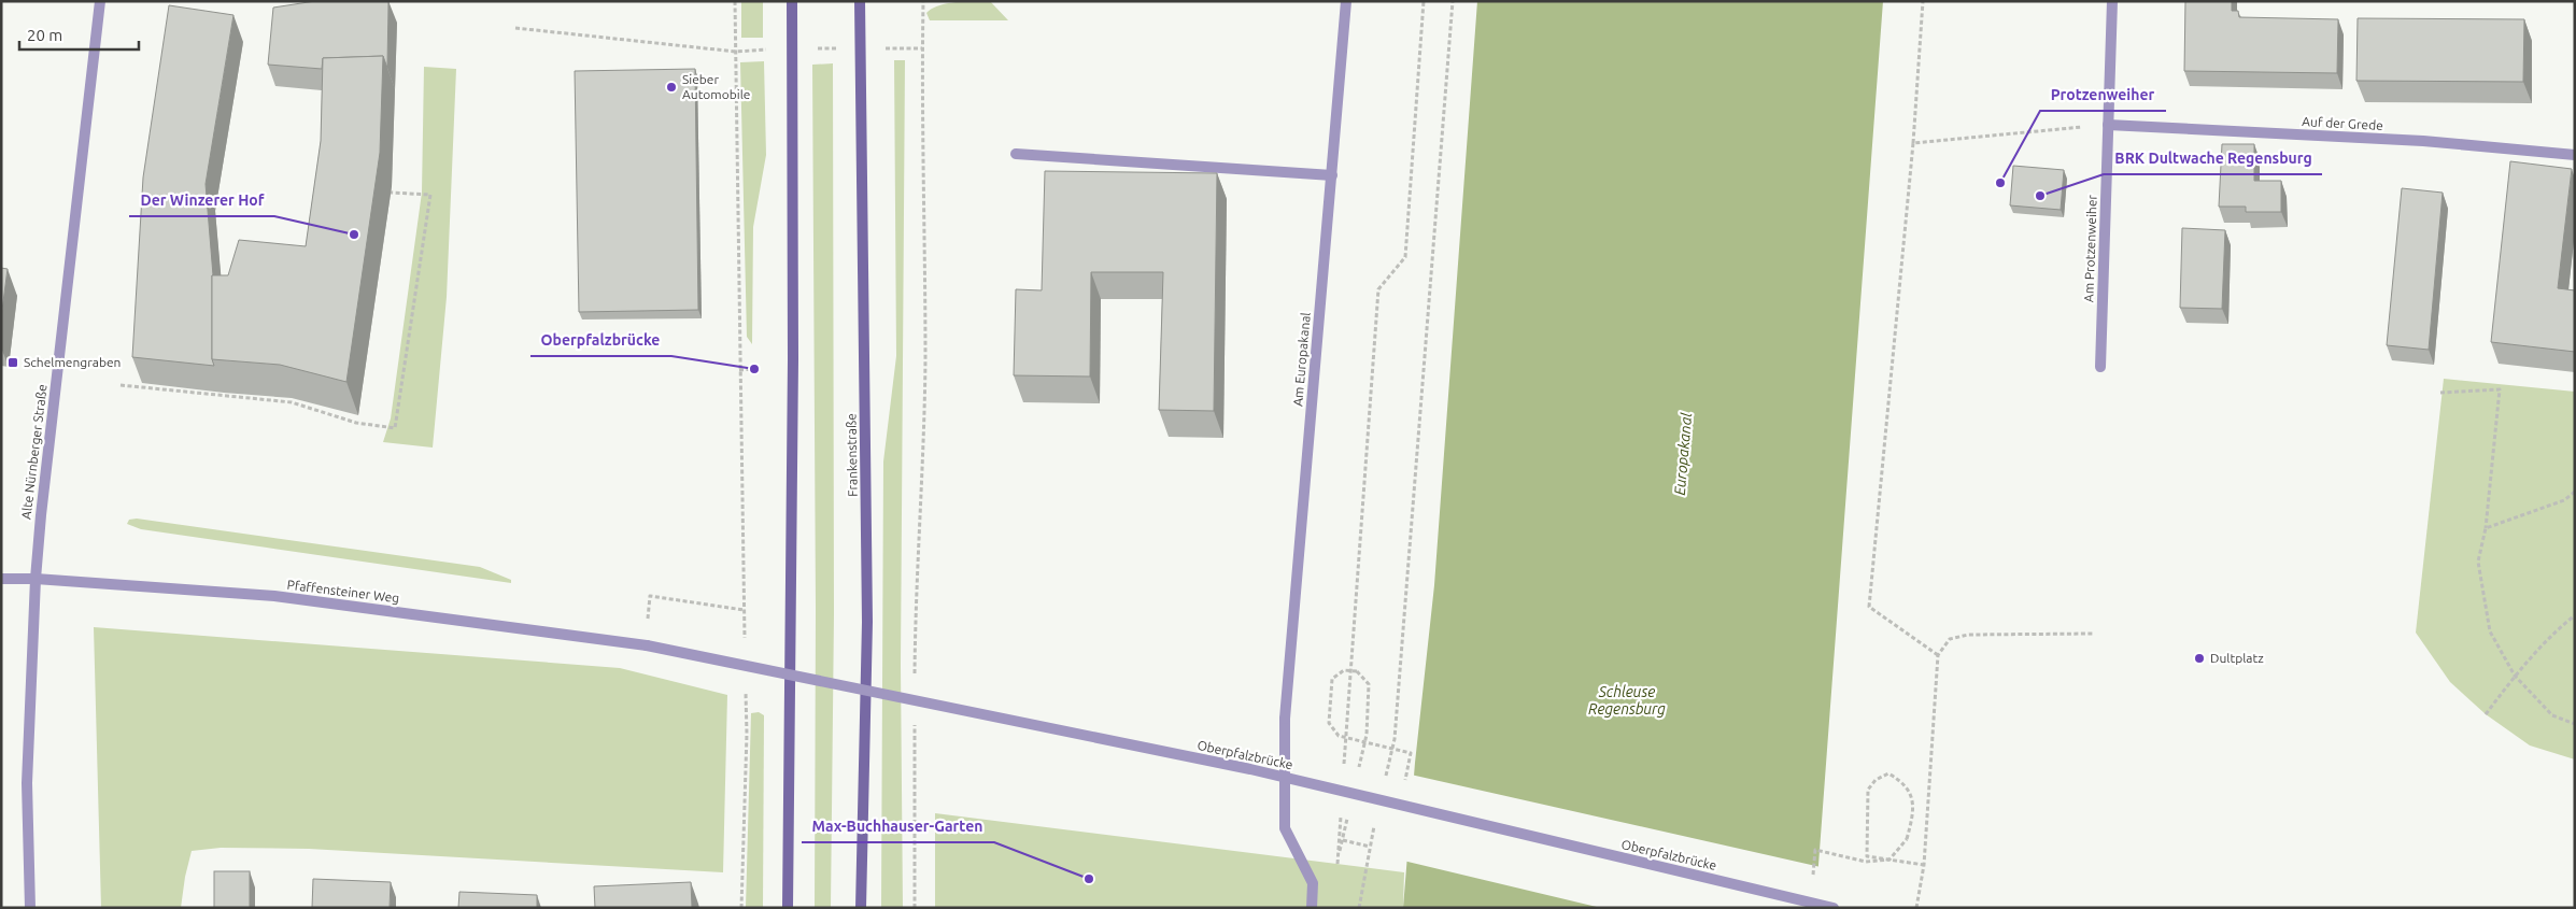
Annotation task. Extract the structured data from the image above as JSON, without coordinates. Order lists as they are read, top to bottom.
{
  "streets": {
    "main road": ["Frankenstraße"],
    "street": [
      "Auf der Grede",
      "Am Protzenweiher",
      "Am Europakanal",
      "Alte Nürnberger Straße",
      "Pfaffensteiner Weg",
      "Oberpfalzbrücke"
    ]
  },
  "crossings": [
    ["Auf der Grede", "Am Protzenweiher"],
    ["Alte Nürnberger Straße", "Pfaffensteiner Weg"],
    ["Pfaffensteiner Weg", "Oberpfalzbrücke"]
  ],
  "water": ["Europakanal", "Schleuse Regensburg"],
  "places": {
    "other": [
      "Sieber Automobile",
      "Protzenweiher",
      "BRK Dultwache Regensburg",
      "Der Winzerer Hof",
      "Oberpfalzbrücke",
      "Dultplatz",
      "Max-Buchhauser-Garten"
    ],
    "transit": ["Schelmengraben"]
  },
  "scale_bar": "20 m"
}
